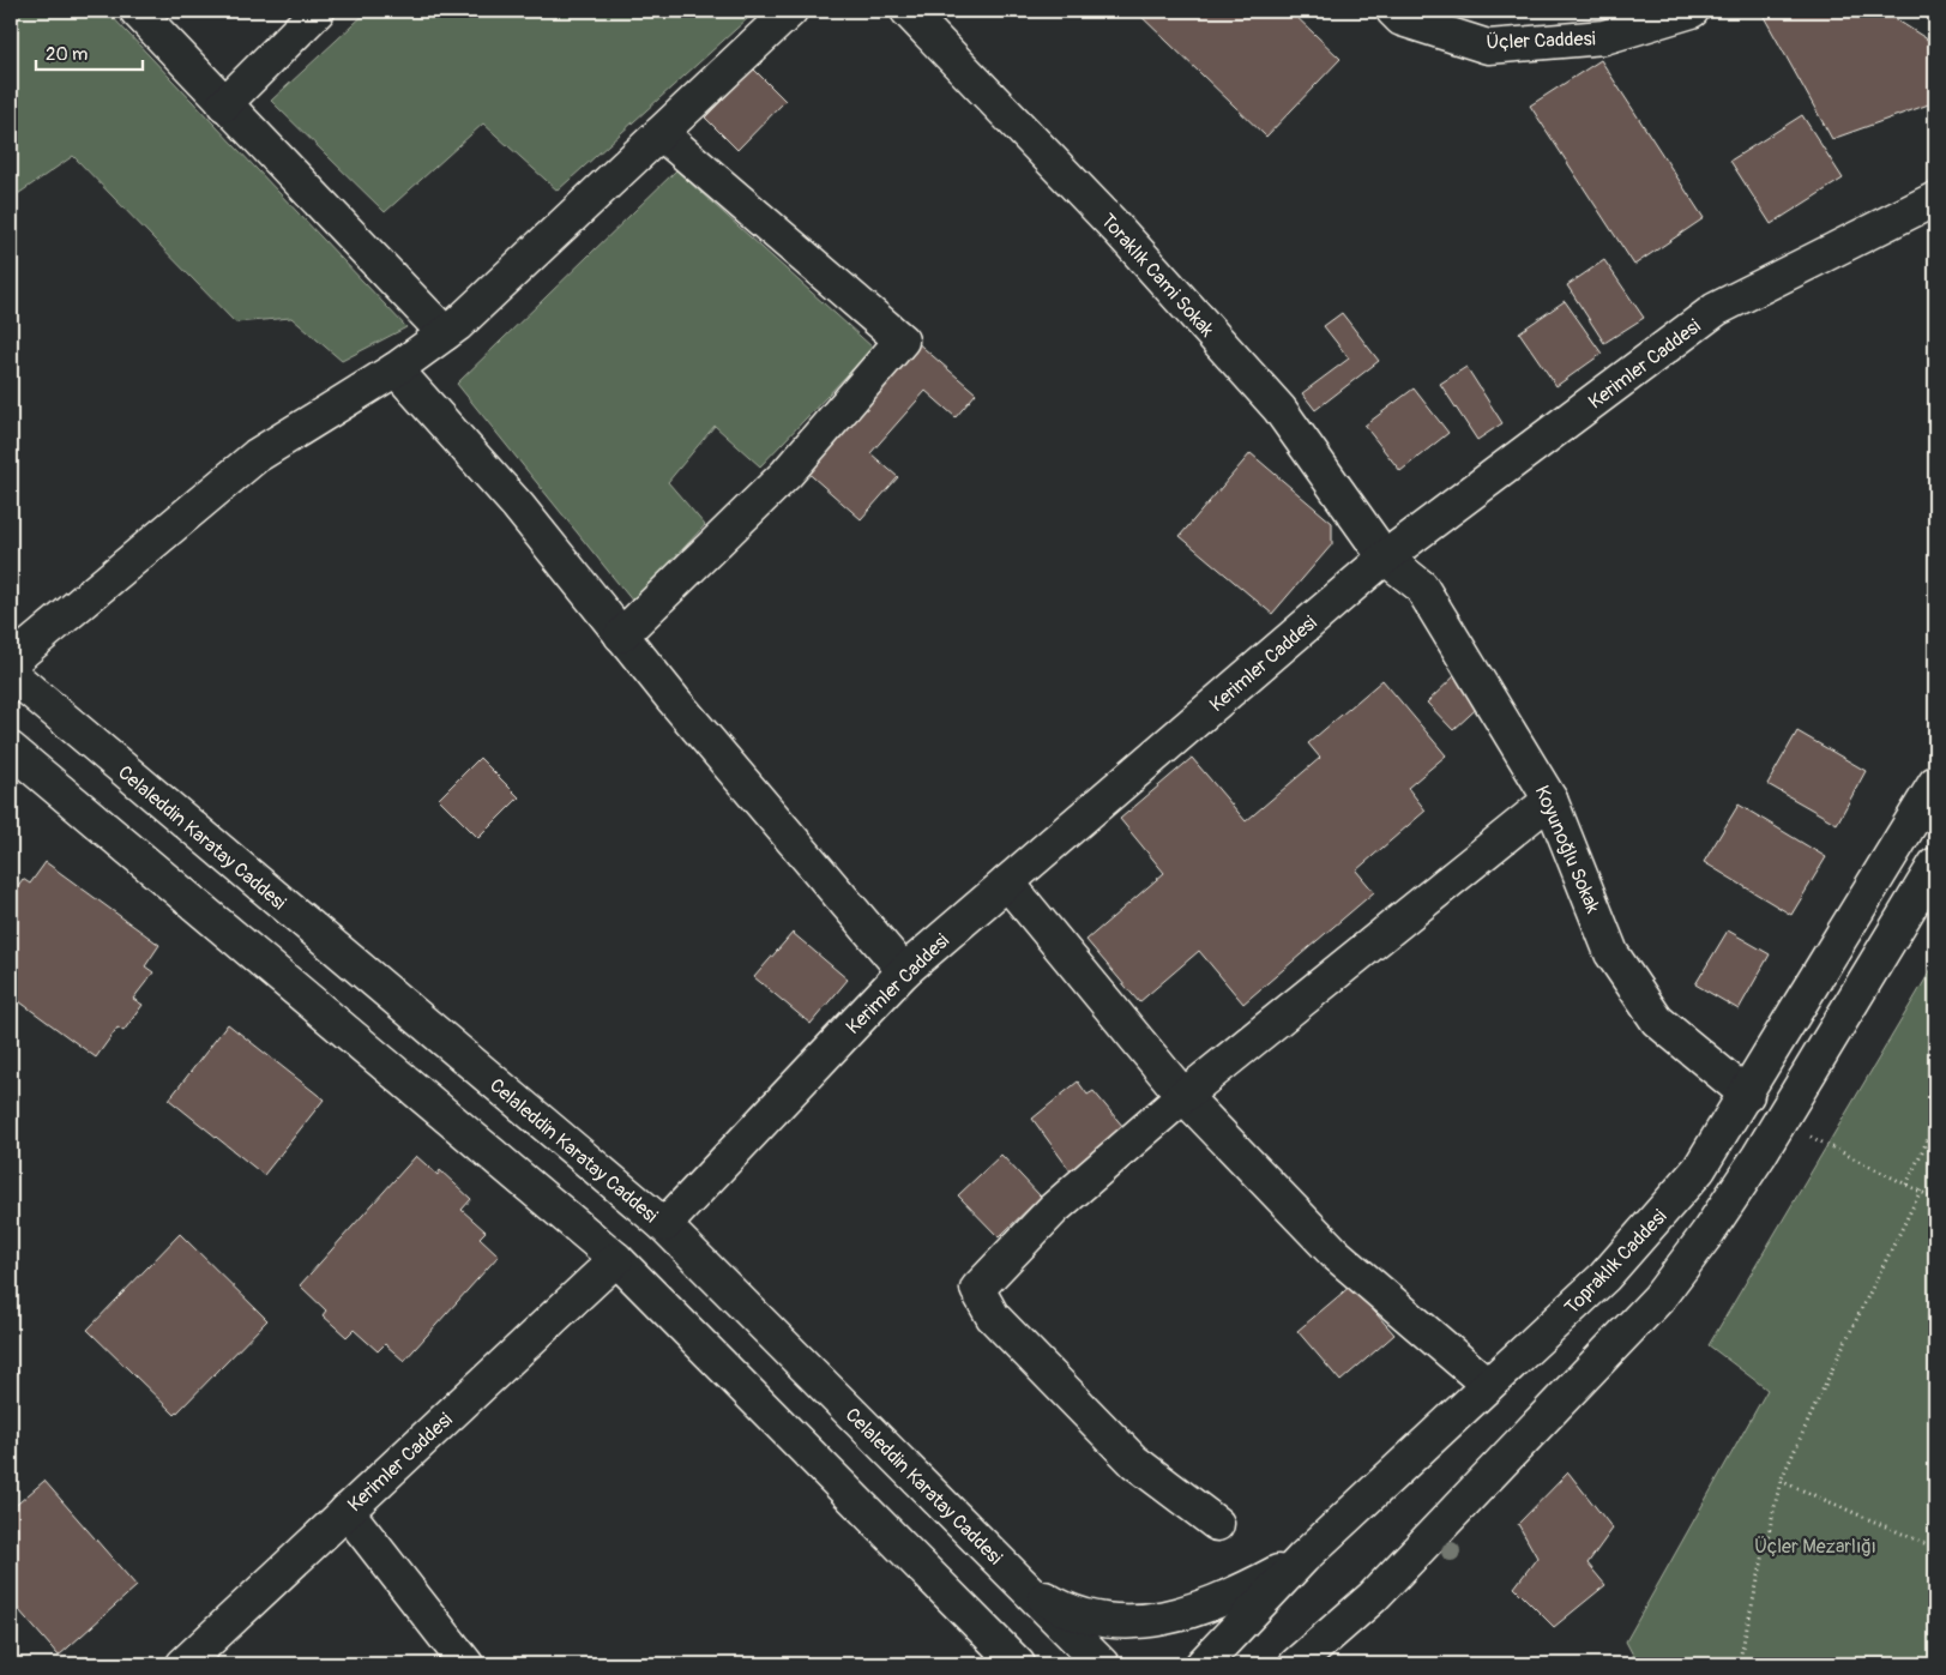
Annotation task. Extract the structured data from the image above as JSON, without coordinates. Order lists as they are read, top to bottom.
{
  "streets": {
    "street": [
      "Üçler Caddesi",
      "Toraklık Cami Sokak",
      "Kerimler Caddesi",
      "Celaleddin Karatay Caddesi",
      "Koyunoğlu Sokak",
      "Topraklık Caddesi"
    ]
  },
  "crossings": [
    ["Toraklık Cami Sokak", "Kerimler Caddesi"],
    ["Toraklık Cami Sokak", "Koyunoğlu Sokak"],
    ["Kerimler Caddesi", "Celaleddin Karatay Caddesi"],
    ["Kerimler Caddesi", "Koyunoğlu Sokak"],
    ["Koyunoğlu Sokak", "Topraklık Caddesi"]
  ],
  "parks": ["Üçler Mezarlığı"],
  "scale_bar": "20 m"
}
